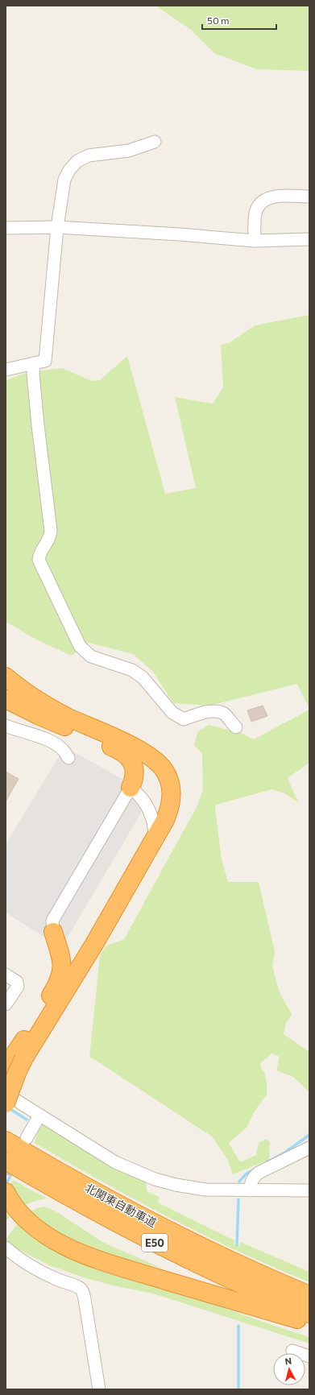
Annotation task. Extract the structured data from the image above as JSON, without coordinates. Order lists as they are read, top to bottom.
{
  "streets": {
    "highway": ["北関東自動車道", "E50"]
  },
  "scale_bar": "50 m",
  "north": "top"
}
